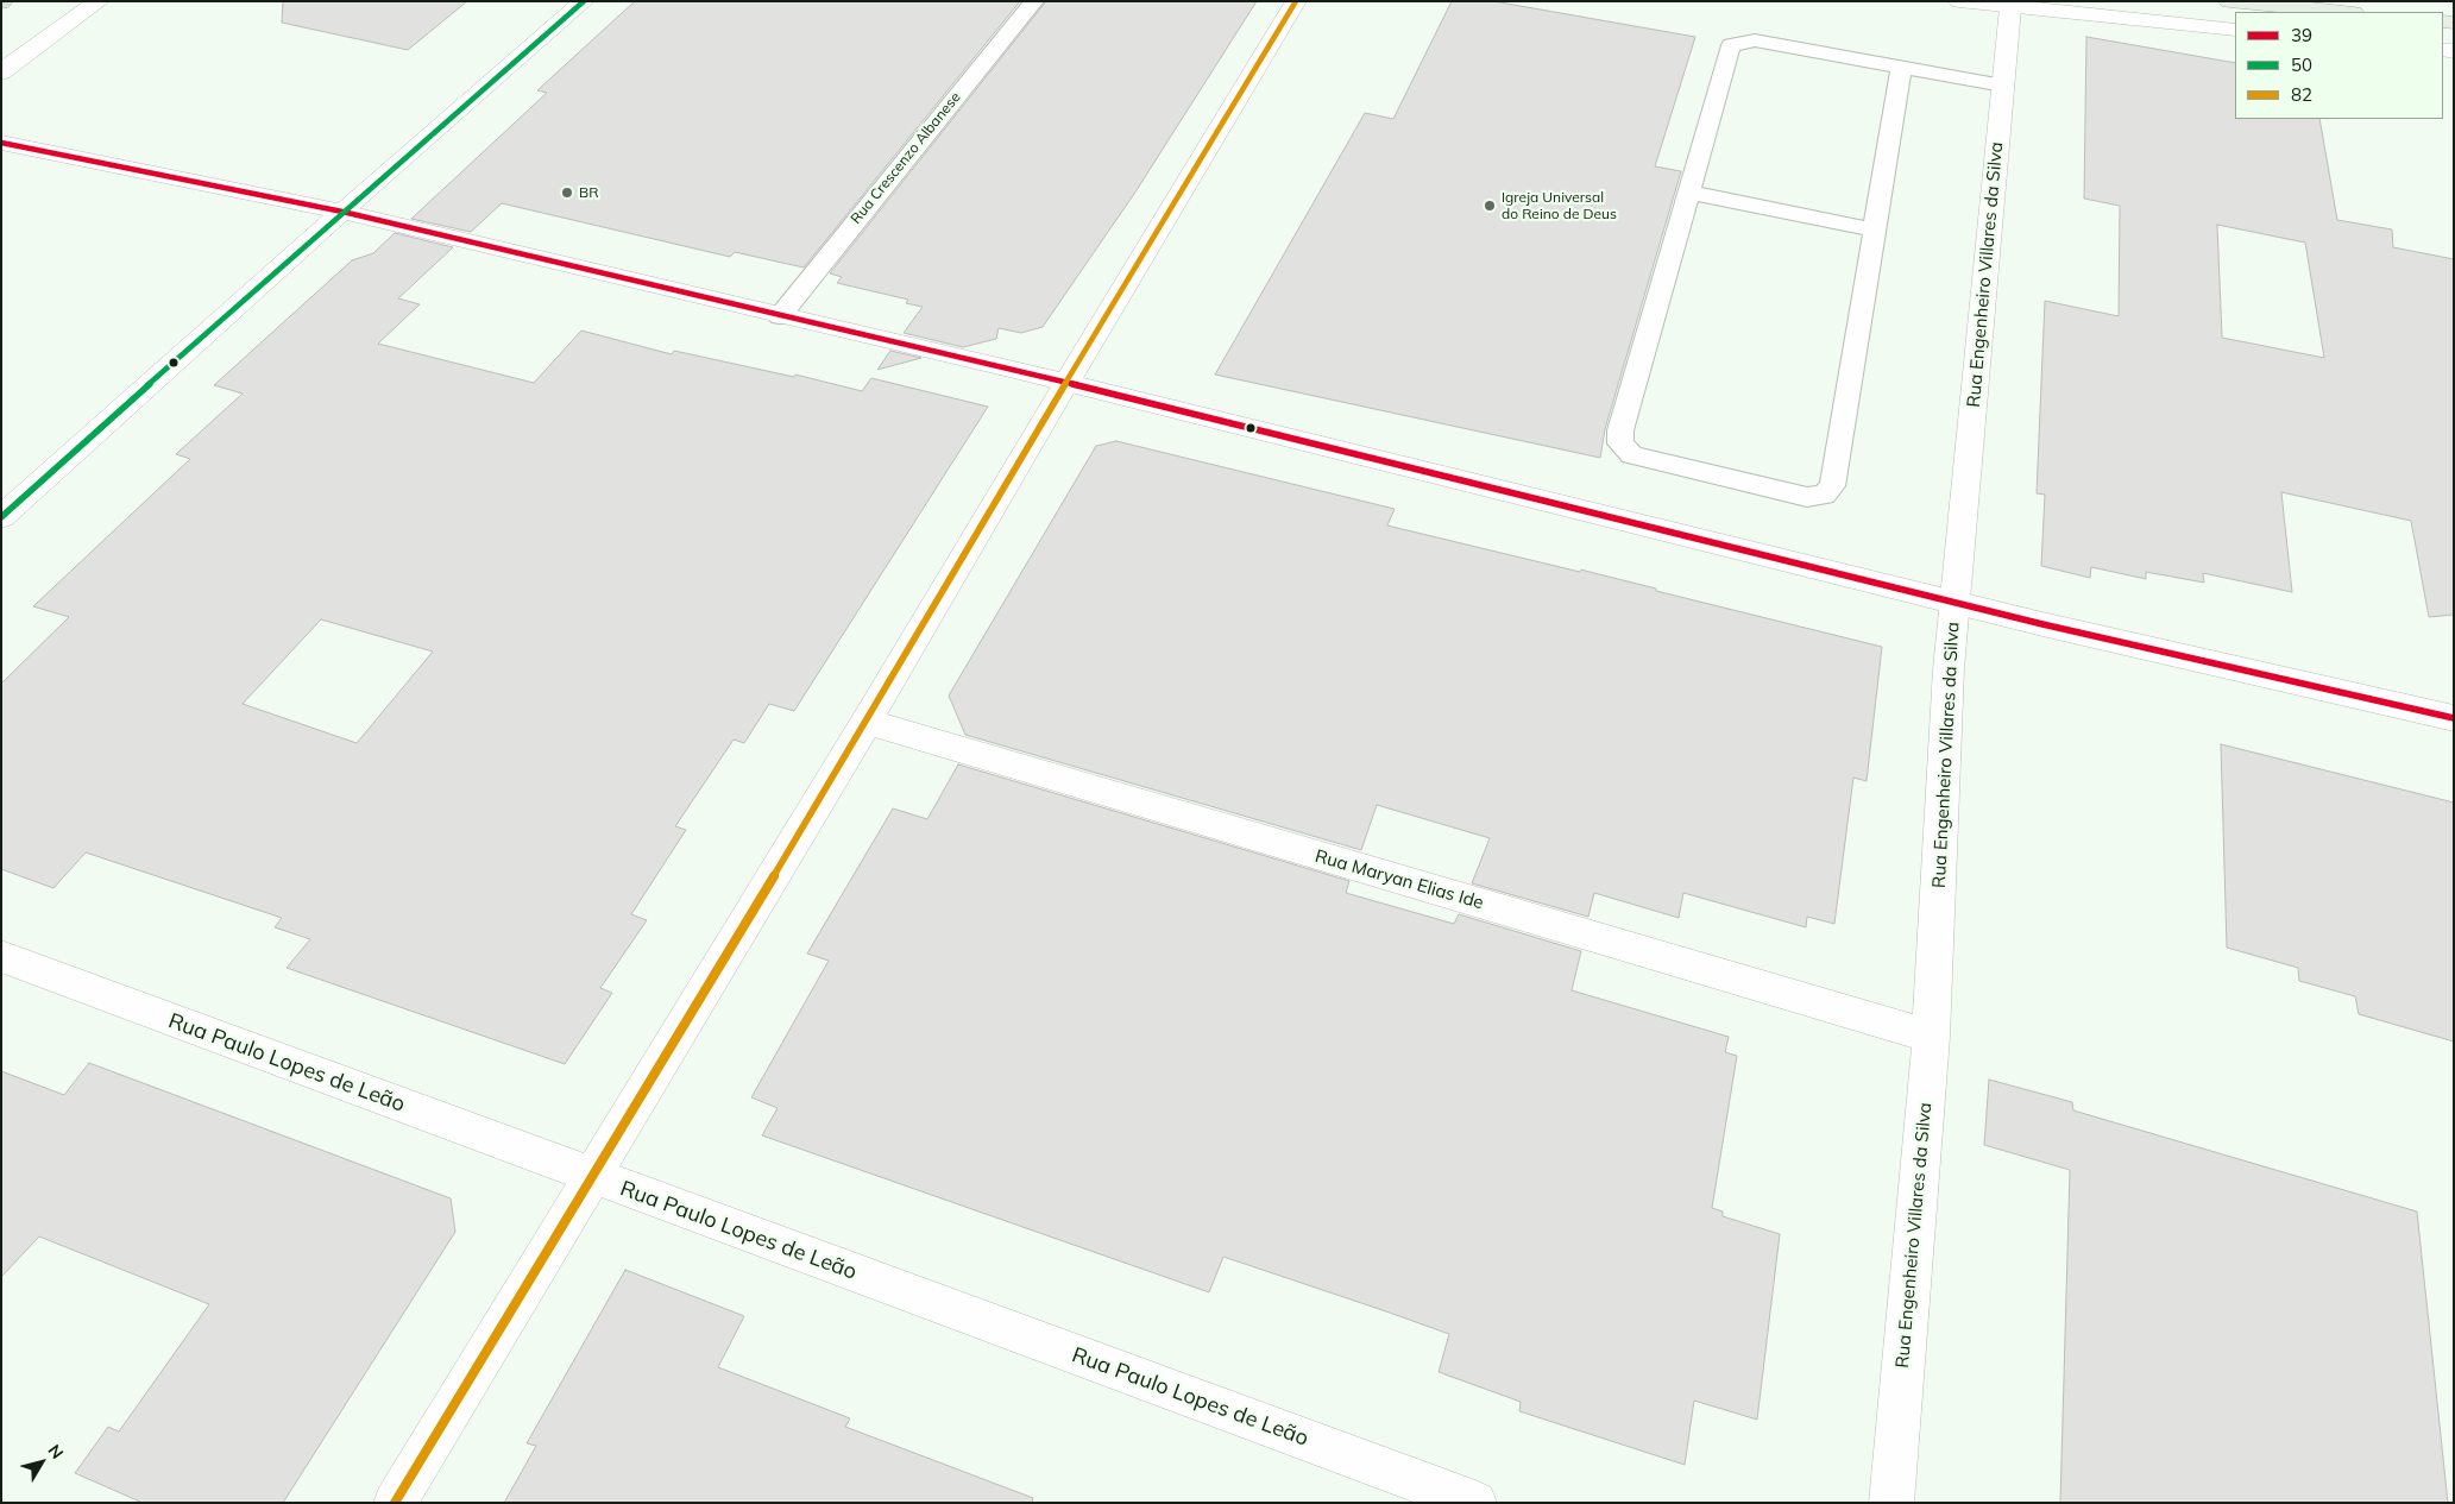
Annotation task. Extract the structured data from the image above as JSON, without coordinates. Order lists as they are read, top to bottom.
{
  "streets": {
    "street": ["Rua Engenheiro Villares da Silva", "Rua Maryan Elias Ide", "Rua Paulo Lopes de Leão"],
    "lane": ["Rua Crescenzo Albanese"]
  },
  "crossings": [
    ["Rua Engenheiro Villares da Silva", "Rua Maryan Elias Ide"]
  ],
  "places": ["BR", "Igreja Universal do Reino de Deus"],
  "lines": ["transit line 50", "transit line 82", "transit line 39"],
  "legend": ["39", "50", "82"],
  "north": "top right"
}
